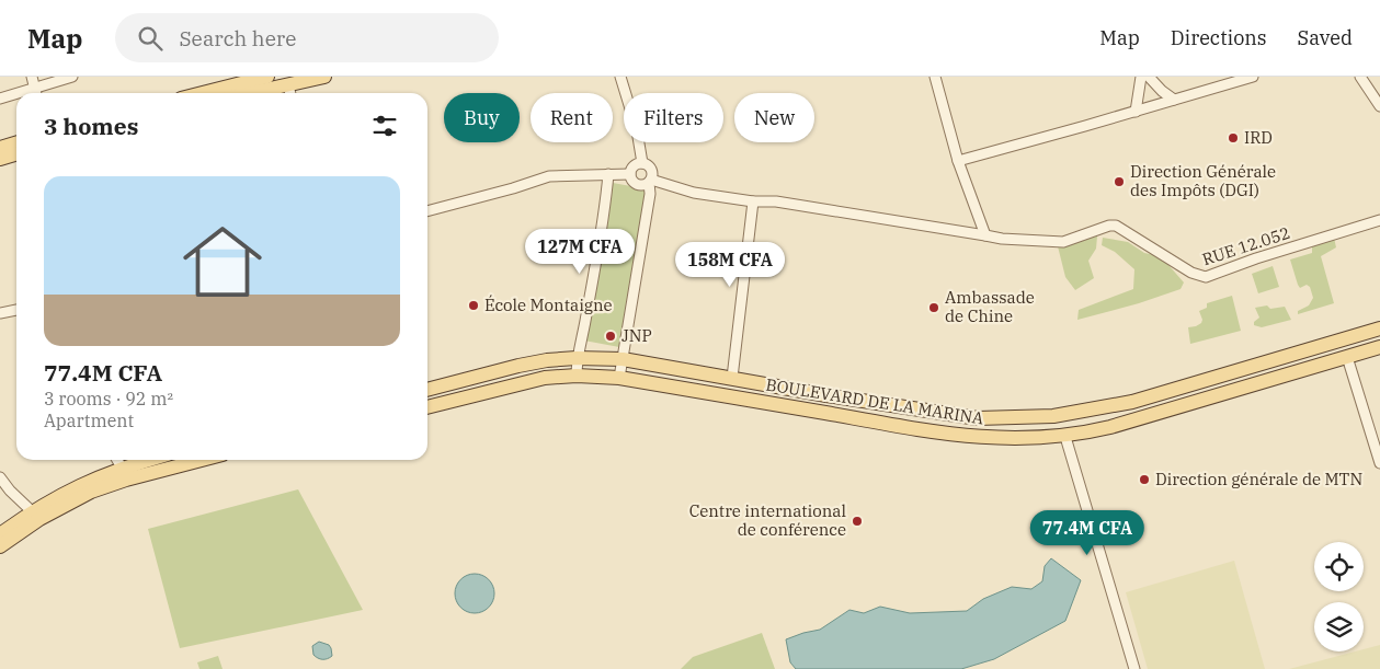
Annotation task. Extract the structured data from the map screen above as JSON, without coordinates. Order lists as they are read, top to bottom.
{
  "streets": {
    "main road": ["BOULEVARD DE LA MARINA"],
    "street": ["RUE 12.052"]
  },
  "places": [
    "IRD",
    "Direction Générale des Impôts (DGI)",
    "École Montaigne",
    "Ambassade de Chine",
    "JNP",
    "Direction générale de MTN",
    "Centre international de conférence"
  ],
  "page": {
    "header": "Map",
    "search": "Search here",
    "nav": ["Map", "Directions", "Saved"],
    "chip": [
      "Buy",
      "Rent",
      "Filters",
      "New"
    ],
    "heading": "3 homes",
    "list": [
      {
        "name": "77.4M CFA",
        "note": "3 rooms · 92 m² · Apartment"
      }
    ],
    "price": ["127M CFA", "158M CFA", "77.4M CFA"]
  }
}
